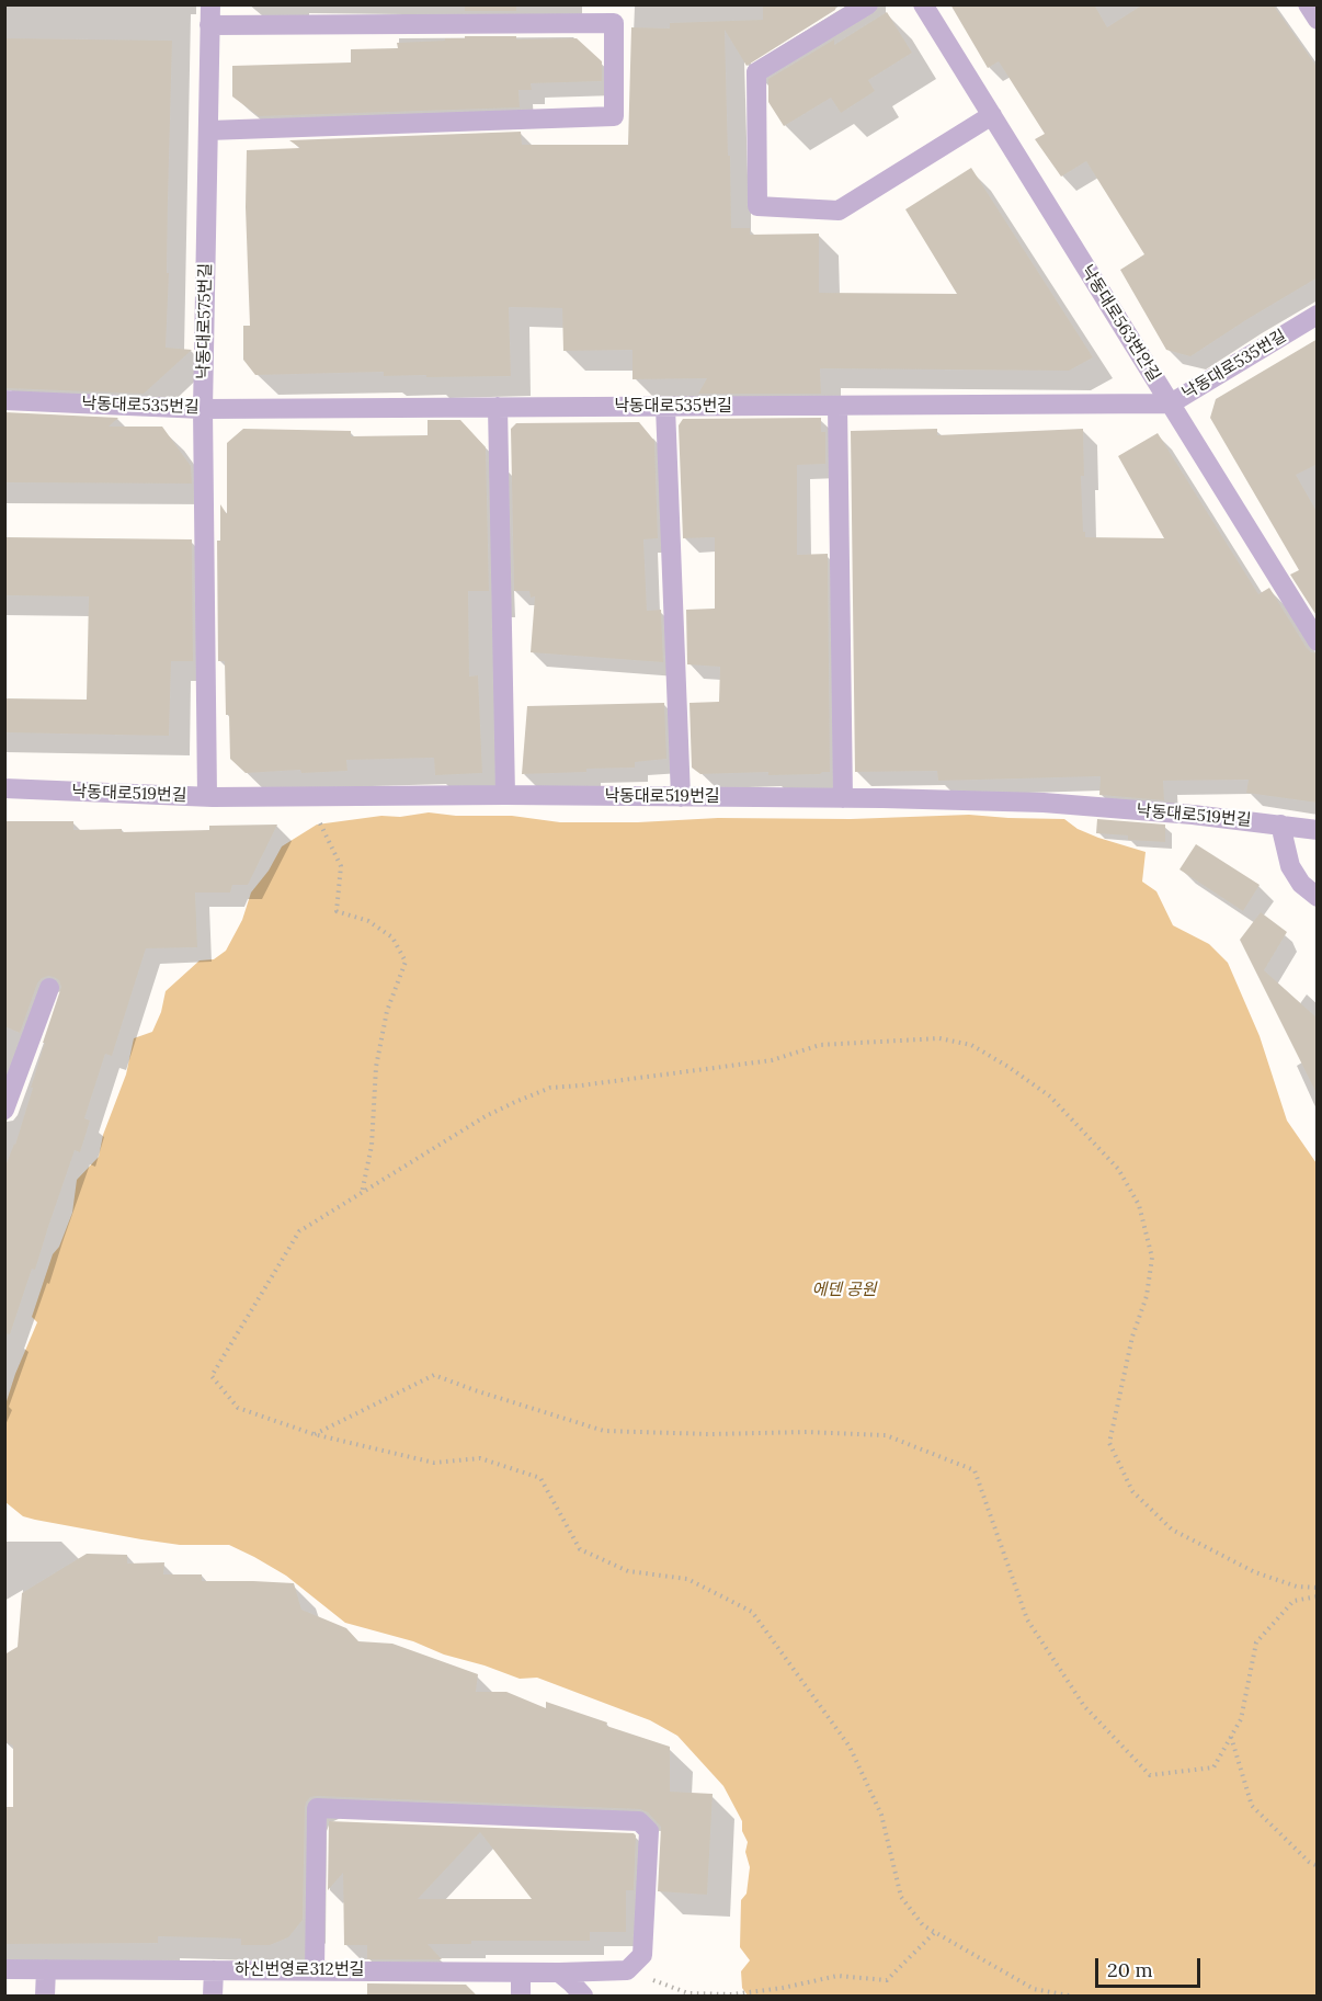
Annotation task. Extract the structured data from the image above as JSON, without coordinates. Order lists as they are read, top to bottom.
{
  "streets": {
    "lane": [
      "낙동대로575번길",
      "낙동대로563번안길",
      "낙동대로535번길",
      "낙동대로519번길",
      "하신번영로312번길"
    ]
  },
  "crossings": [
    ["낙동대로575번길", "낙동대로535번길"],
    ["낙동대로575번길", "낙동대로519번길"],
    ["낙동대로563번안길", "낙동대로535번길"]
  ],
  "parks": ["에덴 공원"],
  "scale_bar": "20 m"
}
